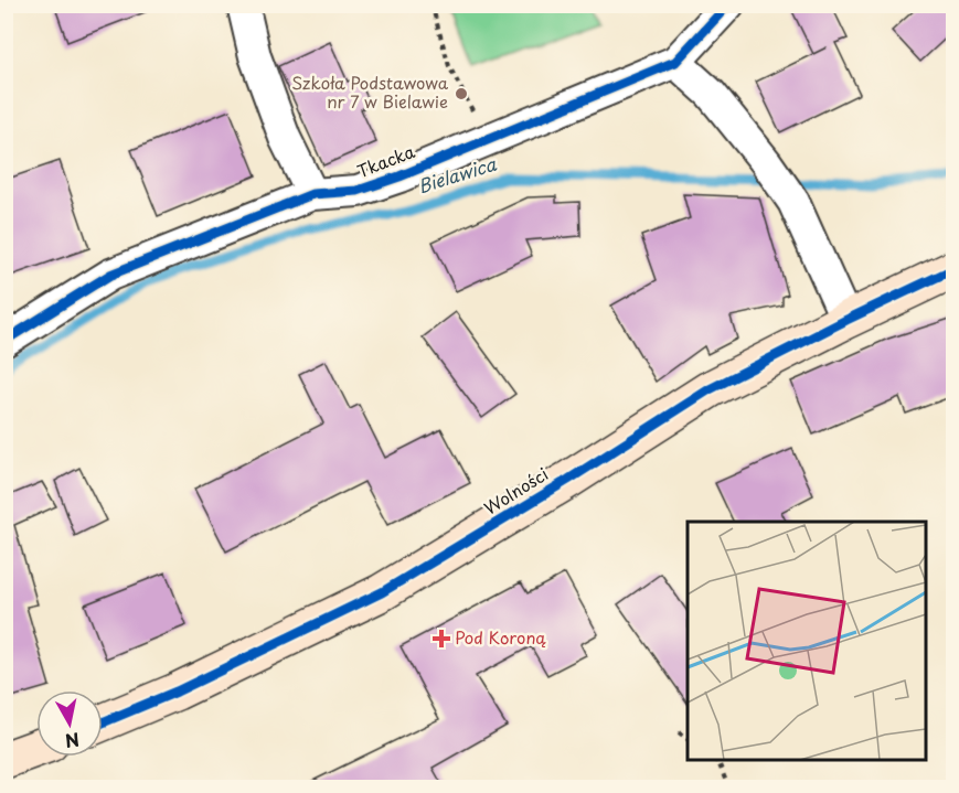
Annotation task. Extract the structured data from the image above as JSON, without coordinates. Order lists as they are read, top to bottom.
{
  "streets": {
    "street": ["Tkacka", "Wolności"]
  },
  "water": ["Bielawica"],
  "places": {
    "other": ["Szkoła Podstawowa nr 7 w Bielawie"],
    "health": ["Pod Koroną"]
  },
  "north": "bottom"
}
